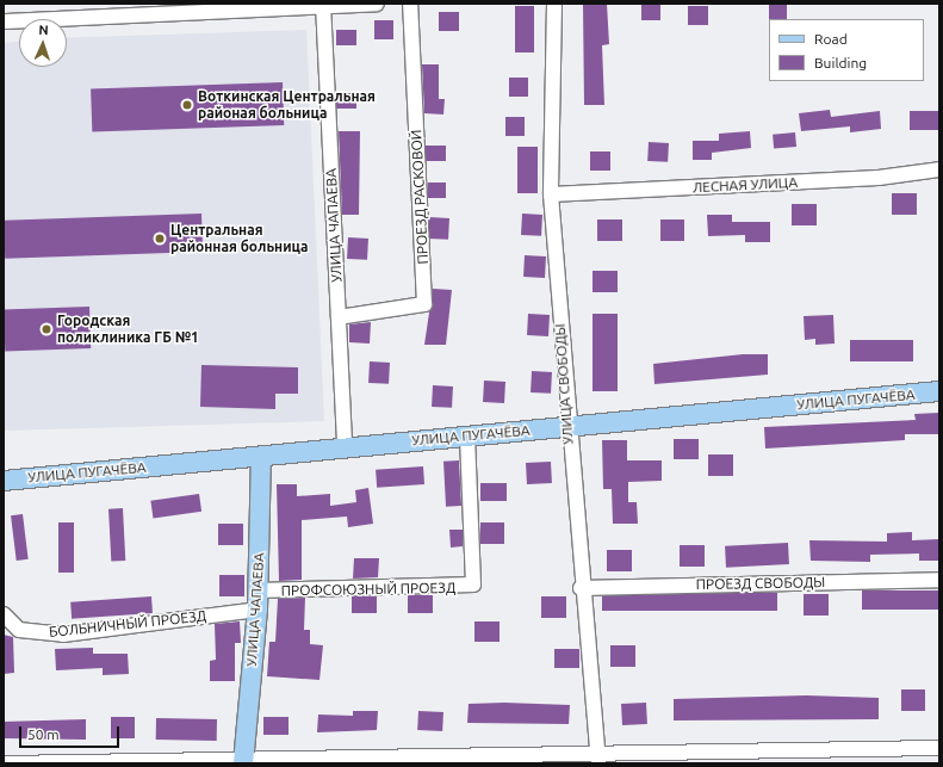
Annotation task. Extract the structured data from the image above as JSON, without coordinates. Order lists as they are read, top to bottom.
{
  "streets": {
    "main road": ["УЛИЦА ЧАПАЕВА", "УЛИЦА ПУГАЧЁВА"],
    "street": [
      "ЛЕСНАЯ УЛИЦА",
      "ПРОЕЗД РАСКОВОЙ",
      "УЛИЦА СВОБОДЫ",
      "ПРОЕЗД СВОБОДЫ",
      "ПРОФСОЮЗНЫЙ ПРОЕЗД",
      "БОЛЬНИЧНЫЙ ПРОЕЗД"
    ]
  },
  "crossings": [
    ["ЛЕСНАЯ УЛИЦА", "УЛИЦА СВОБОДЫ"],
    ["ПРОЕЗД РАСКОВОЙ", "УЛИЦА ЧАПАЕВА"],
    ["УЛИЦА ЧАПАЕВА", "УЛИЦА ПУГАЧЁВА"],
    ["УЛИЦА ЧАПАЕВА", "ПРОФСОЮЗНЫЙ ПРОЕЗД"],
    ["УЛИЦА ЧАПАЕВА", "БОЛЬНИЧНЫЙ ПРОЕЗД"],
    ["УЛИЦА СВОБОДЫ", "УЛИЦА ПУГАЧЁВА"],
    ["УЛИЦА СВОБОДЫ", "ПРОЕЗД СВОБОДЫ"],
    ["УЛИЦА ПУГАЧЁВА", "ПРОФСОЮЗНЫЙ ПРОЕЗД"]
  ],
  "places": ["Воткинская Центральная районая больница", "Центральная районная больница", "Городская поликлиника ГБ №1"],
  "legend": ["Road", "Building"],
  "scale_bar": "50 m",
  "north": "top"
}
